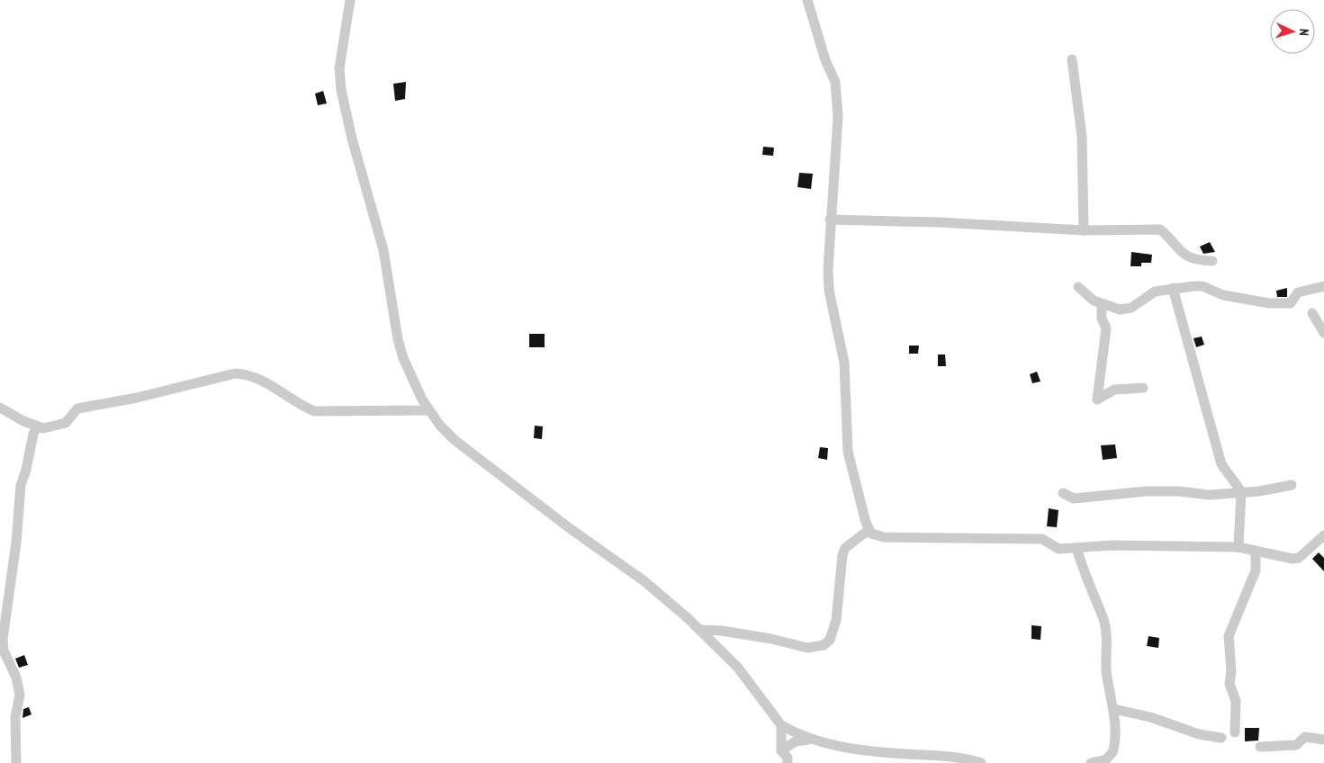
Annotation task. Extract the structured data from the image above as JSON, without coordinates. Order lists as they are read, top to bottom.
{
  "north": "right"
}
